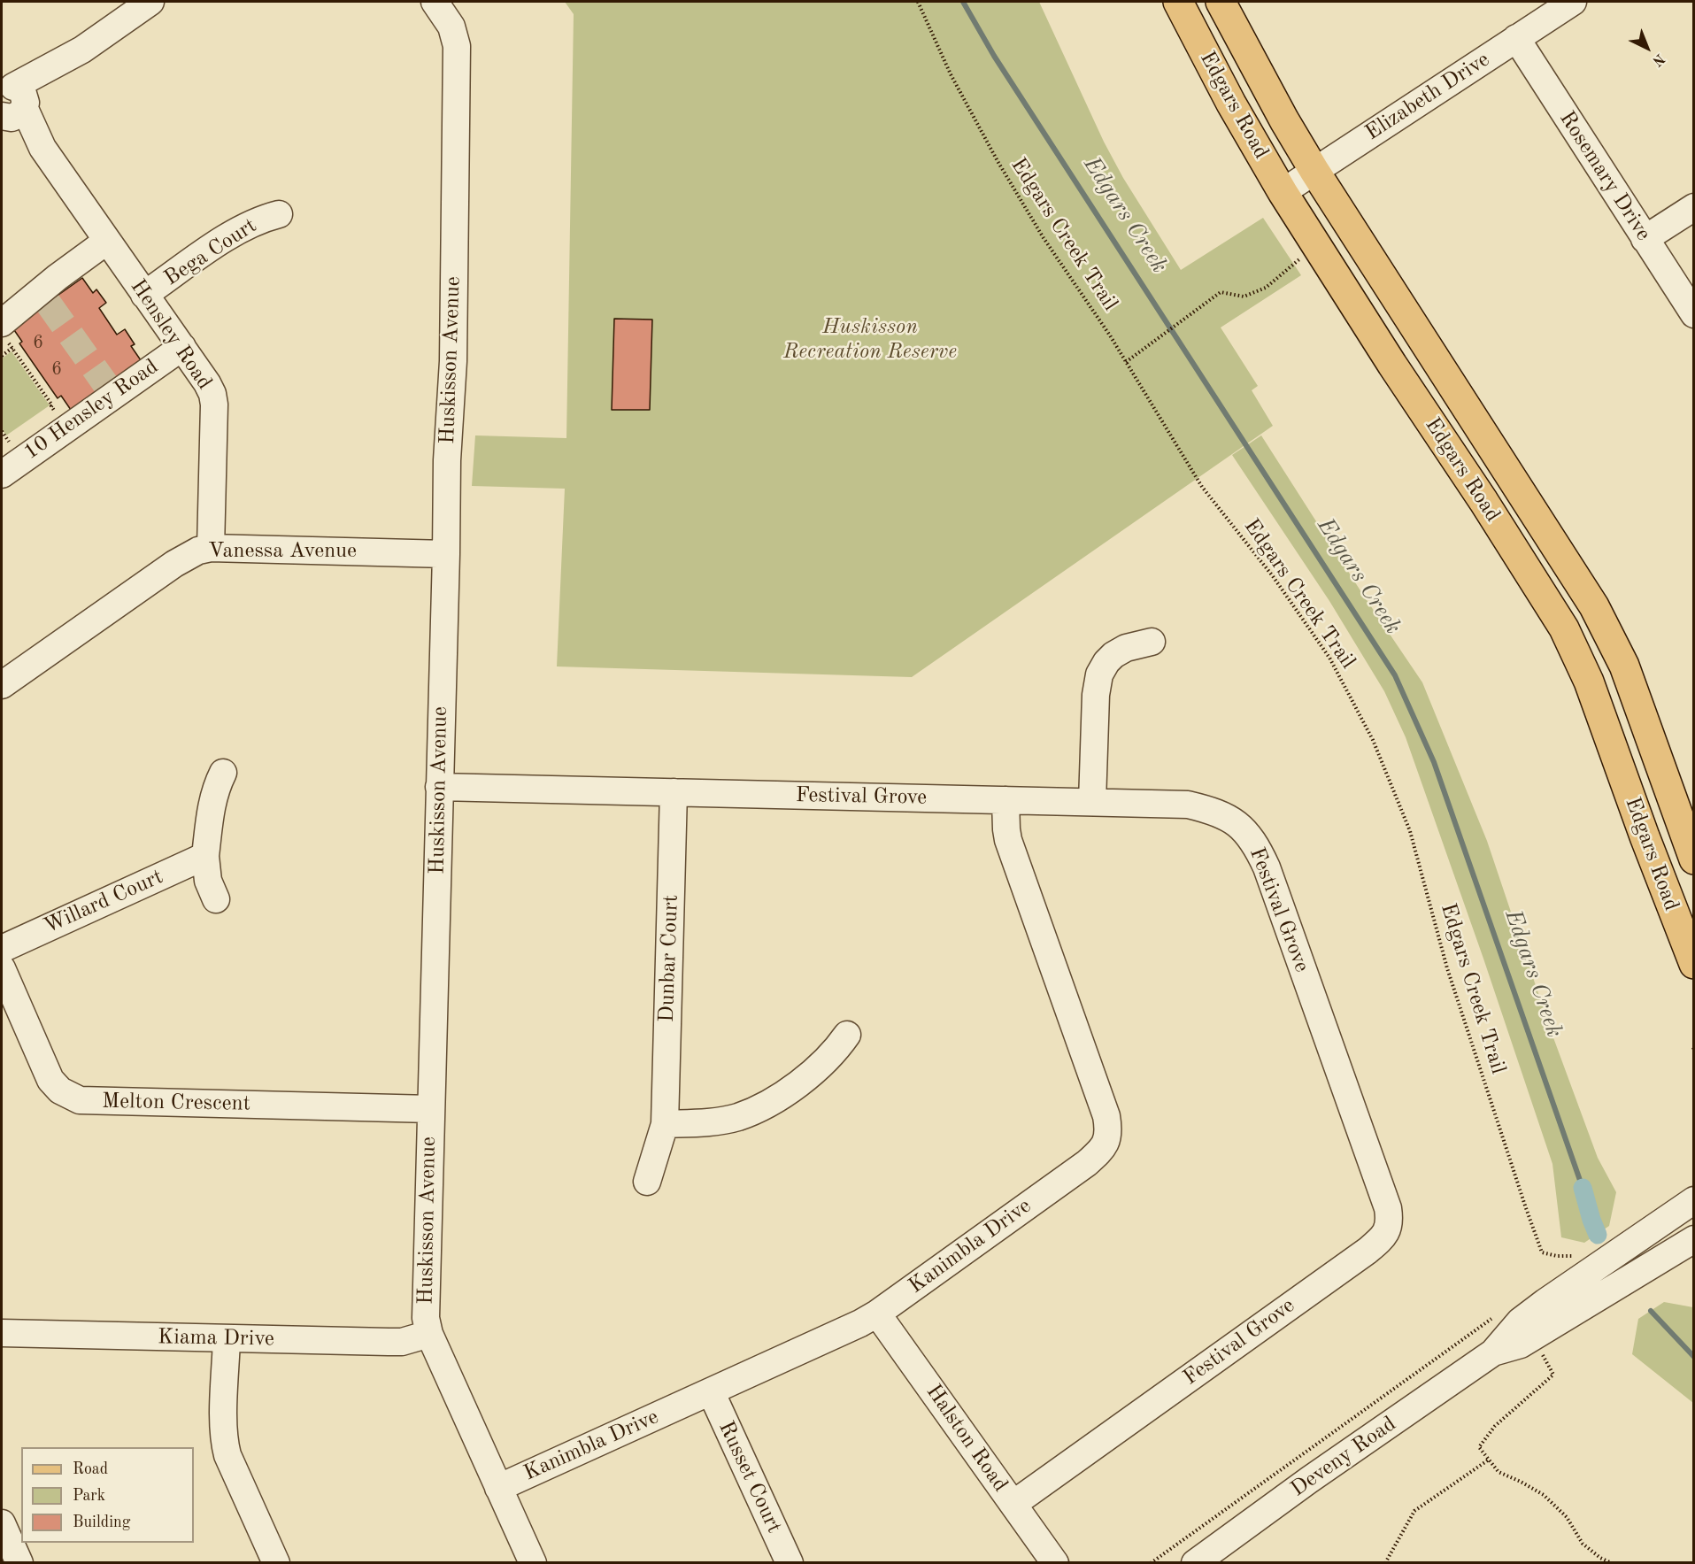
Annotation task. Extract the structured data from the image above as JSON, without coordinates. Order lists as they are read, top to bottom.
{
  "streets": {
    "main road": ["Edgars Road"],
    "street": [
      "Elizabeth Drive",
      "Rosemary Drive",
      "Bega Court",
      "Hensley Road",
      "Huskisson Avenue",
      "10 Hensley Road",
      "Vanessa Avenue",
      "Festival Grove",
      "Willard Court",
      "Dunbar Court",
      "Melton Crescent",
      "Kanimbla Drive",
      "Kiama Drive",
      "Halston Road",
      "Deveny Road",
      "Russet Court"
    ],
    "path": ["Edgars Creek Trail"]
  },
  "crossings": [
    ["Elizabeth Drive", "Edgars Road"],
    ["Elizabeth Drive", "Rosemary Drive"],
    ["Bega Court", "Hensley Road"],
    ["Hensley Road", "10 Hensley Road"],
    ["Hensley Road", "Vanessa Avenue"],
    ["Huskisson Avenue", "Vanessa Avenue"],
    ["Huskisson Avenue", "Festival Grove"],
    ["Huskisson Avenue", "Melton Crescent"],
    ["Huskisson Avenue", "Kanimbla Drive"],
    ["Huskisson Avenue", "Kiama Drive"],
    ["Festival Grove", "Dunbar Court"],
    ["Festival Grove", "Kanimbla Drive"],
    ["Festival Grove", "Halston Road"],
    ["Kanimbla Drive", "Halston Road"],
    ["Kanimbla Drive", "Russet Court"]
  ],
  "water": ["Edgars Creek"],
  "parks": ["Huskisson Recreation Reserve"],
  "house_numbers": ["6", "6"],
  "legend": ["Road", "Park", "Building"],
  "north": "bottom right"
}
